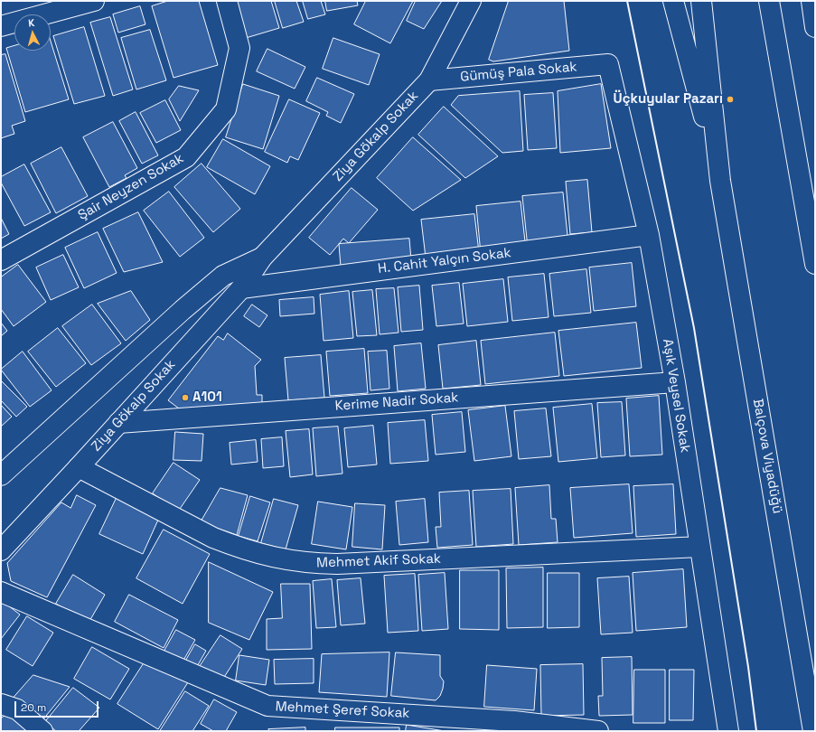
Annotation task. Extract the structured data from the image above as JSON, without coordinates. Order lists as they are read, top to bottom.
{
  "streets": {
    "main road": [
      "Gümüş Pala Sokak",
      "Ziya Gökalp Sokak",
      "Şair Neyzen Sokak",
      "H. Cahit Yalçın Sokak",
      "Aşık Veysel Sokak",
      "Kerime Nadir Sokak",
      "Balçova Viyadüğü",
      "Mehmet Akif Sokak",
      "Mehmet Şeref Sokak"
    ]
  },
  "crossings": [
    ["Gümüş Pala Sokak", "Ziya Gökalp Sokak"],
    ["Gümüş Pala Sokak", "Aşık Veysel Sokak"],
    ["Ziya Gökalp Sokak", "H. Cahit Yalçın Sokak"],
    ["Ziya Gökalp Sokak", "Kerime Nadir Sokak"],
    ["Ziya Gökalp Sokak", "Mehmet Akif Sokak"],
    ["H. Cahit Yalçın Sokak", "Aşık Veysel Sokak"],
    ["Aşık Veysel Sokak", "Kerime Nadir Sokak"],
    ["Aşık Veysel Sokak", "Mehmet Akif Sokak"]
  ],
  "places": ["Üçkuyular Pazarı", "A101"],
  "scale_bar": "20 m",
  "north": "top"
}
